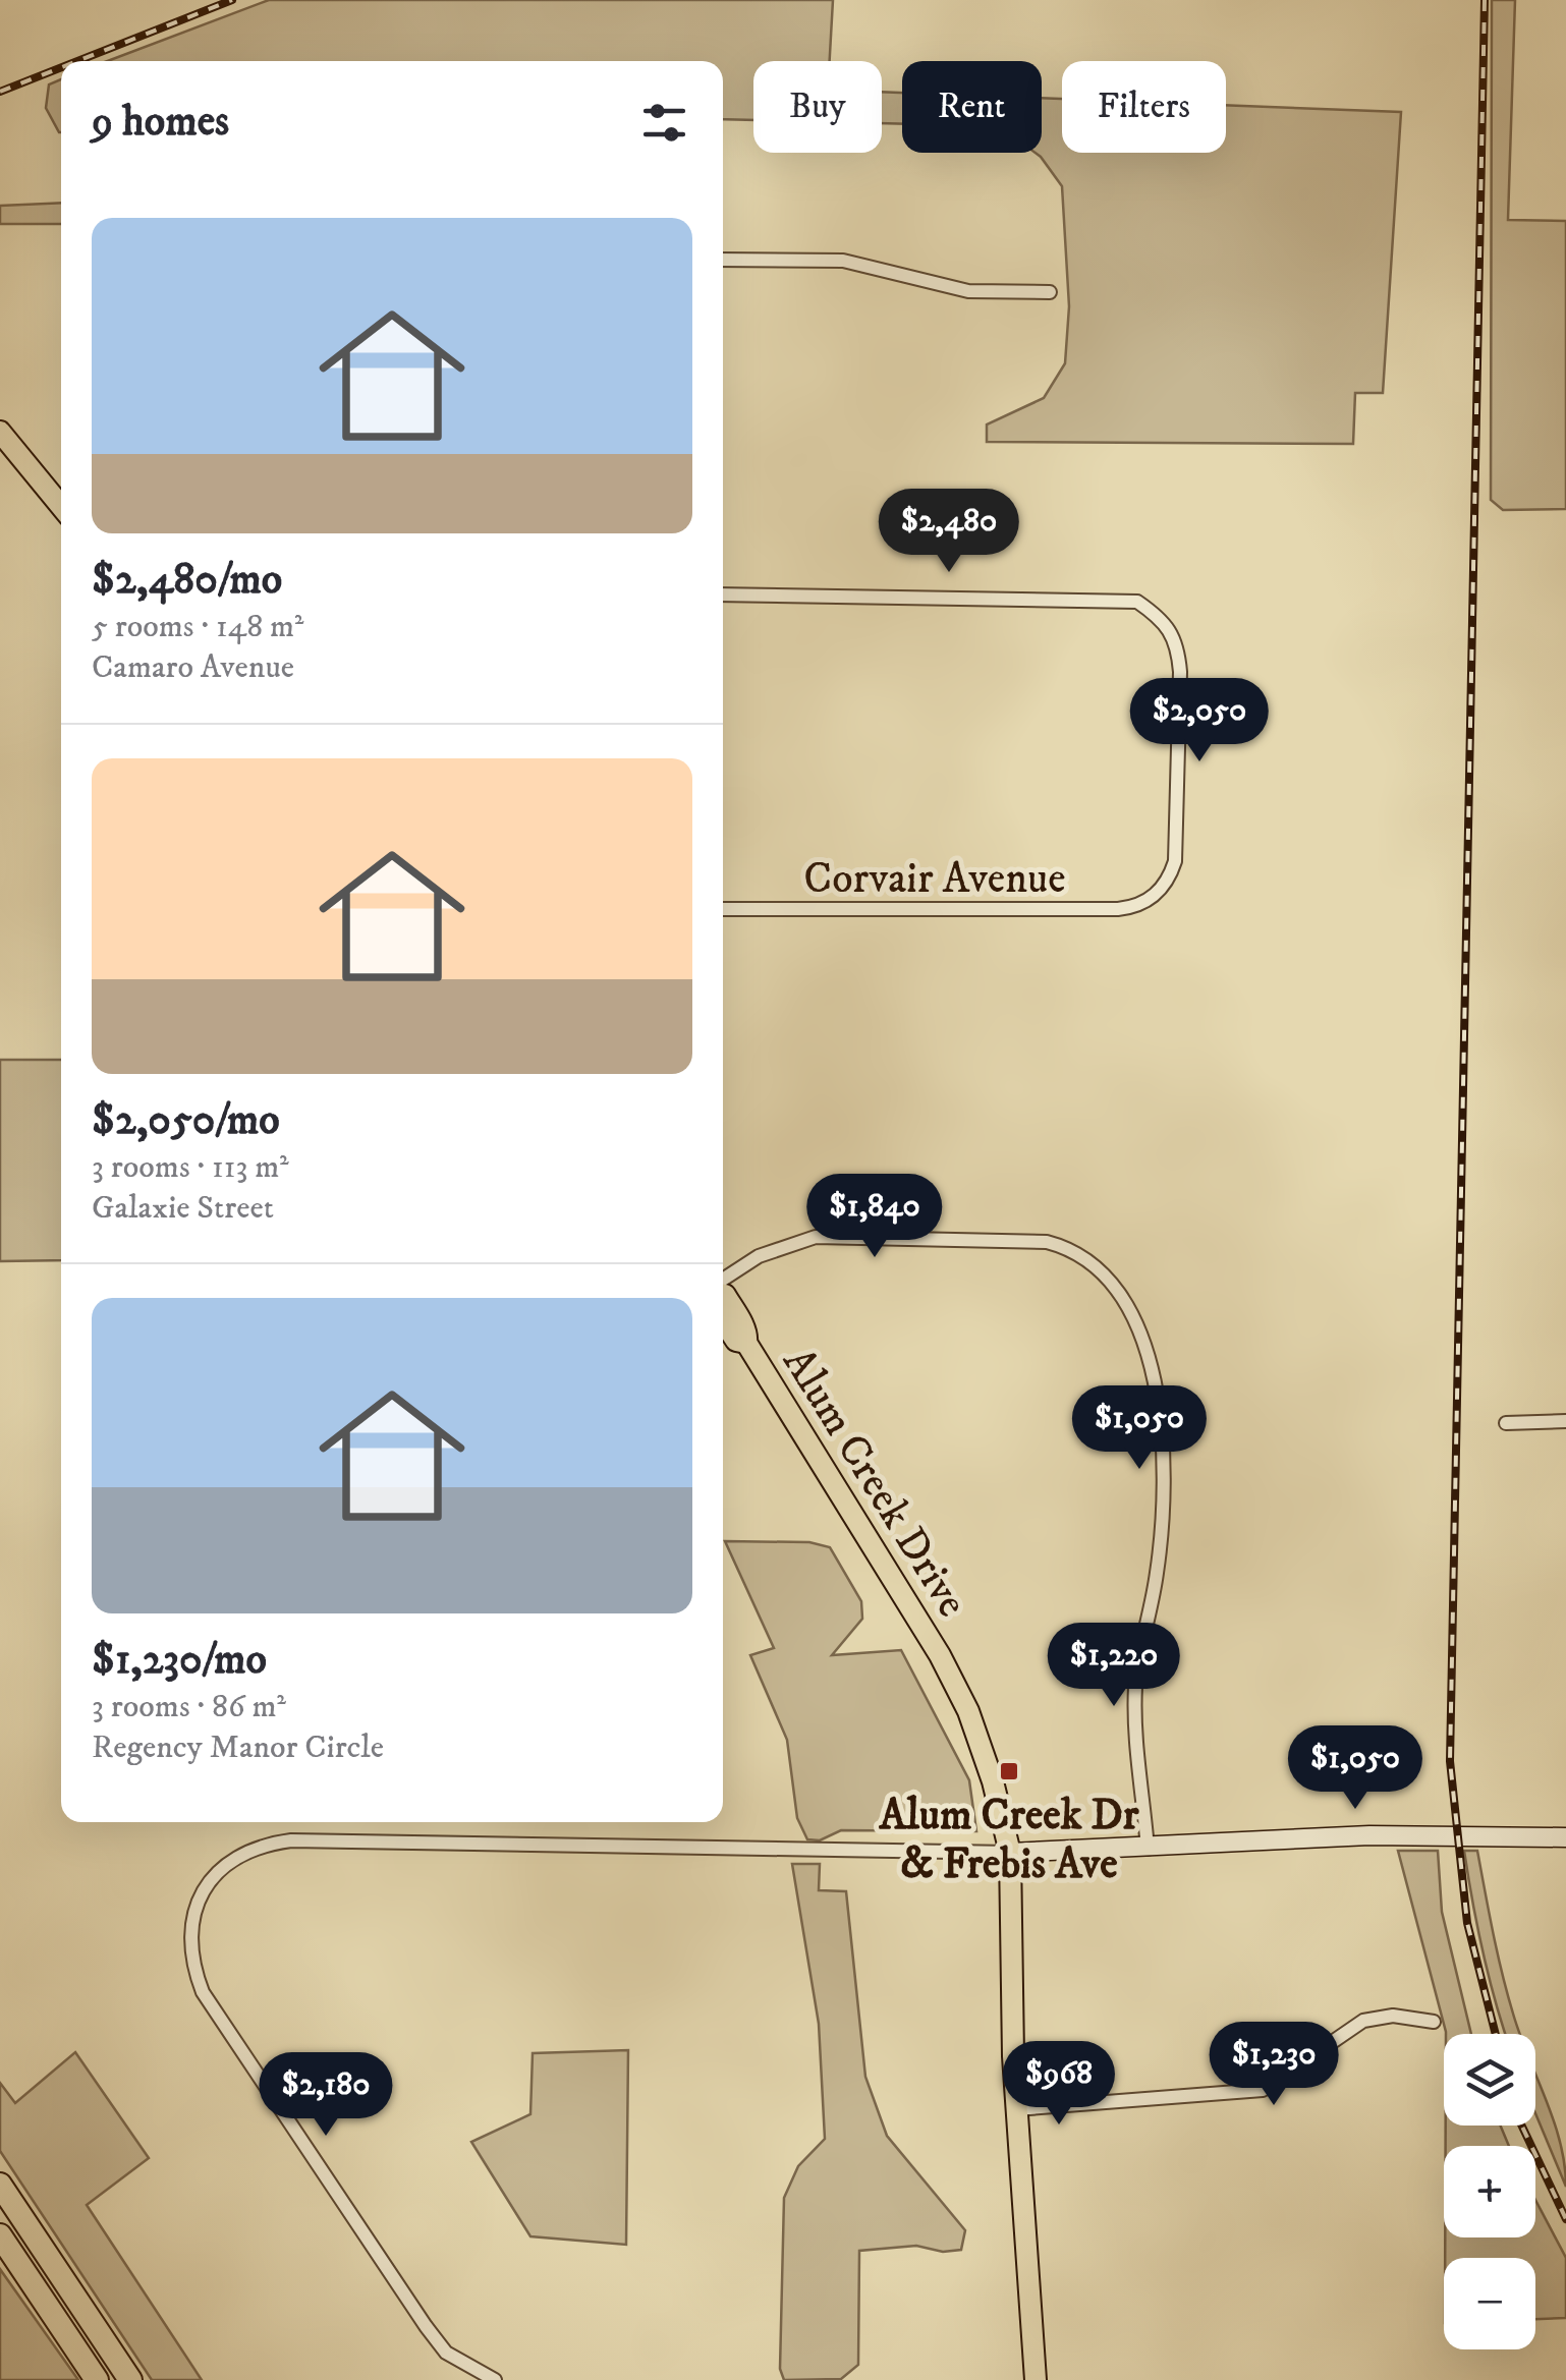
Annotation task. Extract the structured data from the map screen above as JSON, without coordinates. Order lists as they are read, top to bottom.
{
  "streets": {
    "main road": ["Alum Creek Drive"],
    "street": ["Corvair Avenue"]
  },
  "places": {
    "transit": ["Alum Creek Dr & Frebis Ave"]
  },
  "page": {
    "chip": ["Buy", "Rent", "Filters"],
    "heading": "9 homes",
    "list": [
      {
        "name": "$2,480/mo",
        "note": "5 rooms · 148 m² · Camaro Avenue"
      },
      {
        "name": "$2,050/mo",
        "note": "3 rooms · 113 m² · Galaxie Street"
      },
      {
        "name": "$1,230/mo",
        "note": "3 rooms · 86 m² · Regency Manor Circle"
      }
    ],
    "price": [
      "$2,480",
      "$2,050",
      "$1,840",
      "$1,050",
      "$1,220",
      "$1,050",
      "$1,230",
      "$968",
      "$2,180"
    ],
    "map_buttons": ["+", "−"]
  }
}
